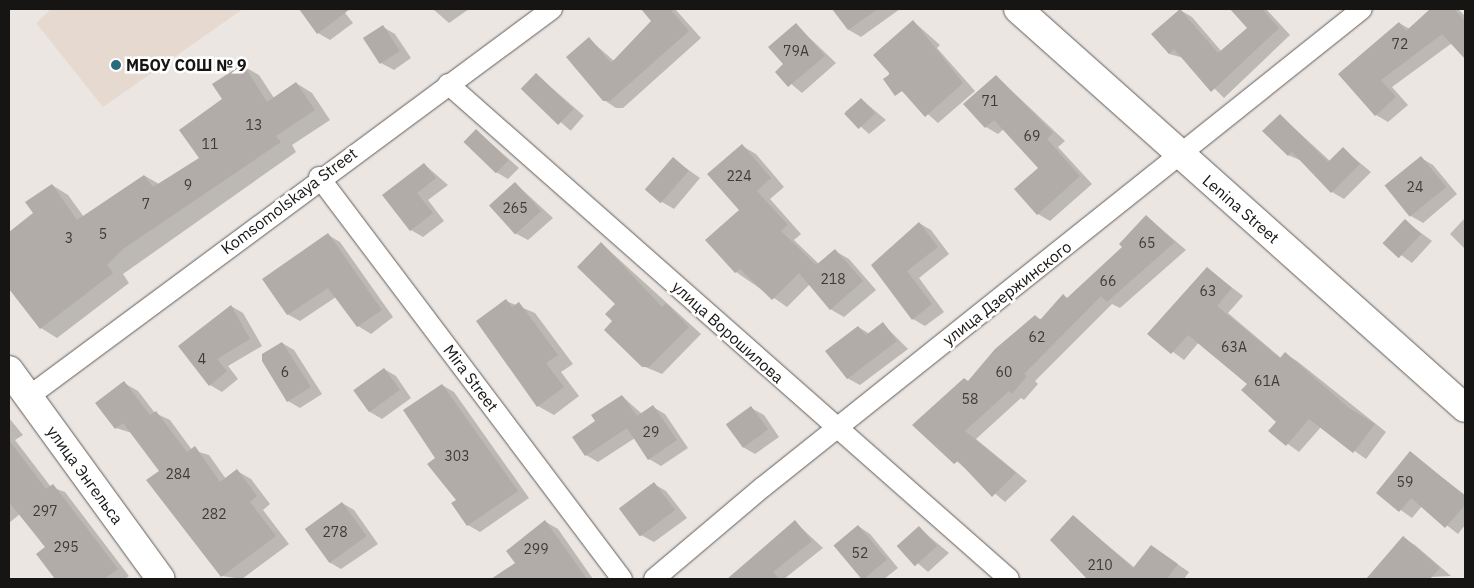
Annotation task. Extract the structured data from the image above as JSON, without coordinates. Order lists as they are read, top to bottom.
{
  "streets": {
    "street": [
      "Komsomolskaya Street",
      "Lenina Street",
      "улица Дзержинского",
      "улица Ворошилова",
      "Mira Street",
      "улица Энгельса"
    ]
  },
  "crossings": [
    ["Komsomolskaya Street", "улица Ворошилова"],
    ["Komsomolskaya Street", "Mira Street"],
    ["Komsomolskaya Street", "улица Энгельса"],
    ["Lenina Street", "улица Дзержинского"],
    ["улица Дзержинского", "улица Ворошилова"]
  ],
  "places": ["МБОУ СОШ № 9"],
  "house_numbers": [
    "72",
    "79А",
    "71",
    "13",
    "69",
    "11",
    "224",
    "9",
    "24",
    "7",
    "265",
    "5",
    "3",
    "65",
    "218",
    "66",
    "63",
    "62",
    "63А",
    "4",
    "6",
    "60",
    "61А",
    "58",
    "29",
    "303",
    "284",
    "59",
    "297",
    "282",
    "278",
    "295",
    "299",
    "52",
    "210"
  ]
}
